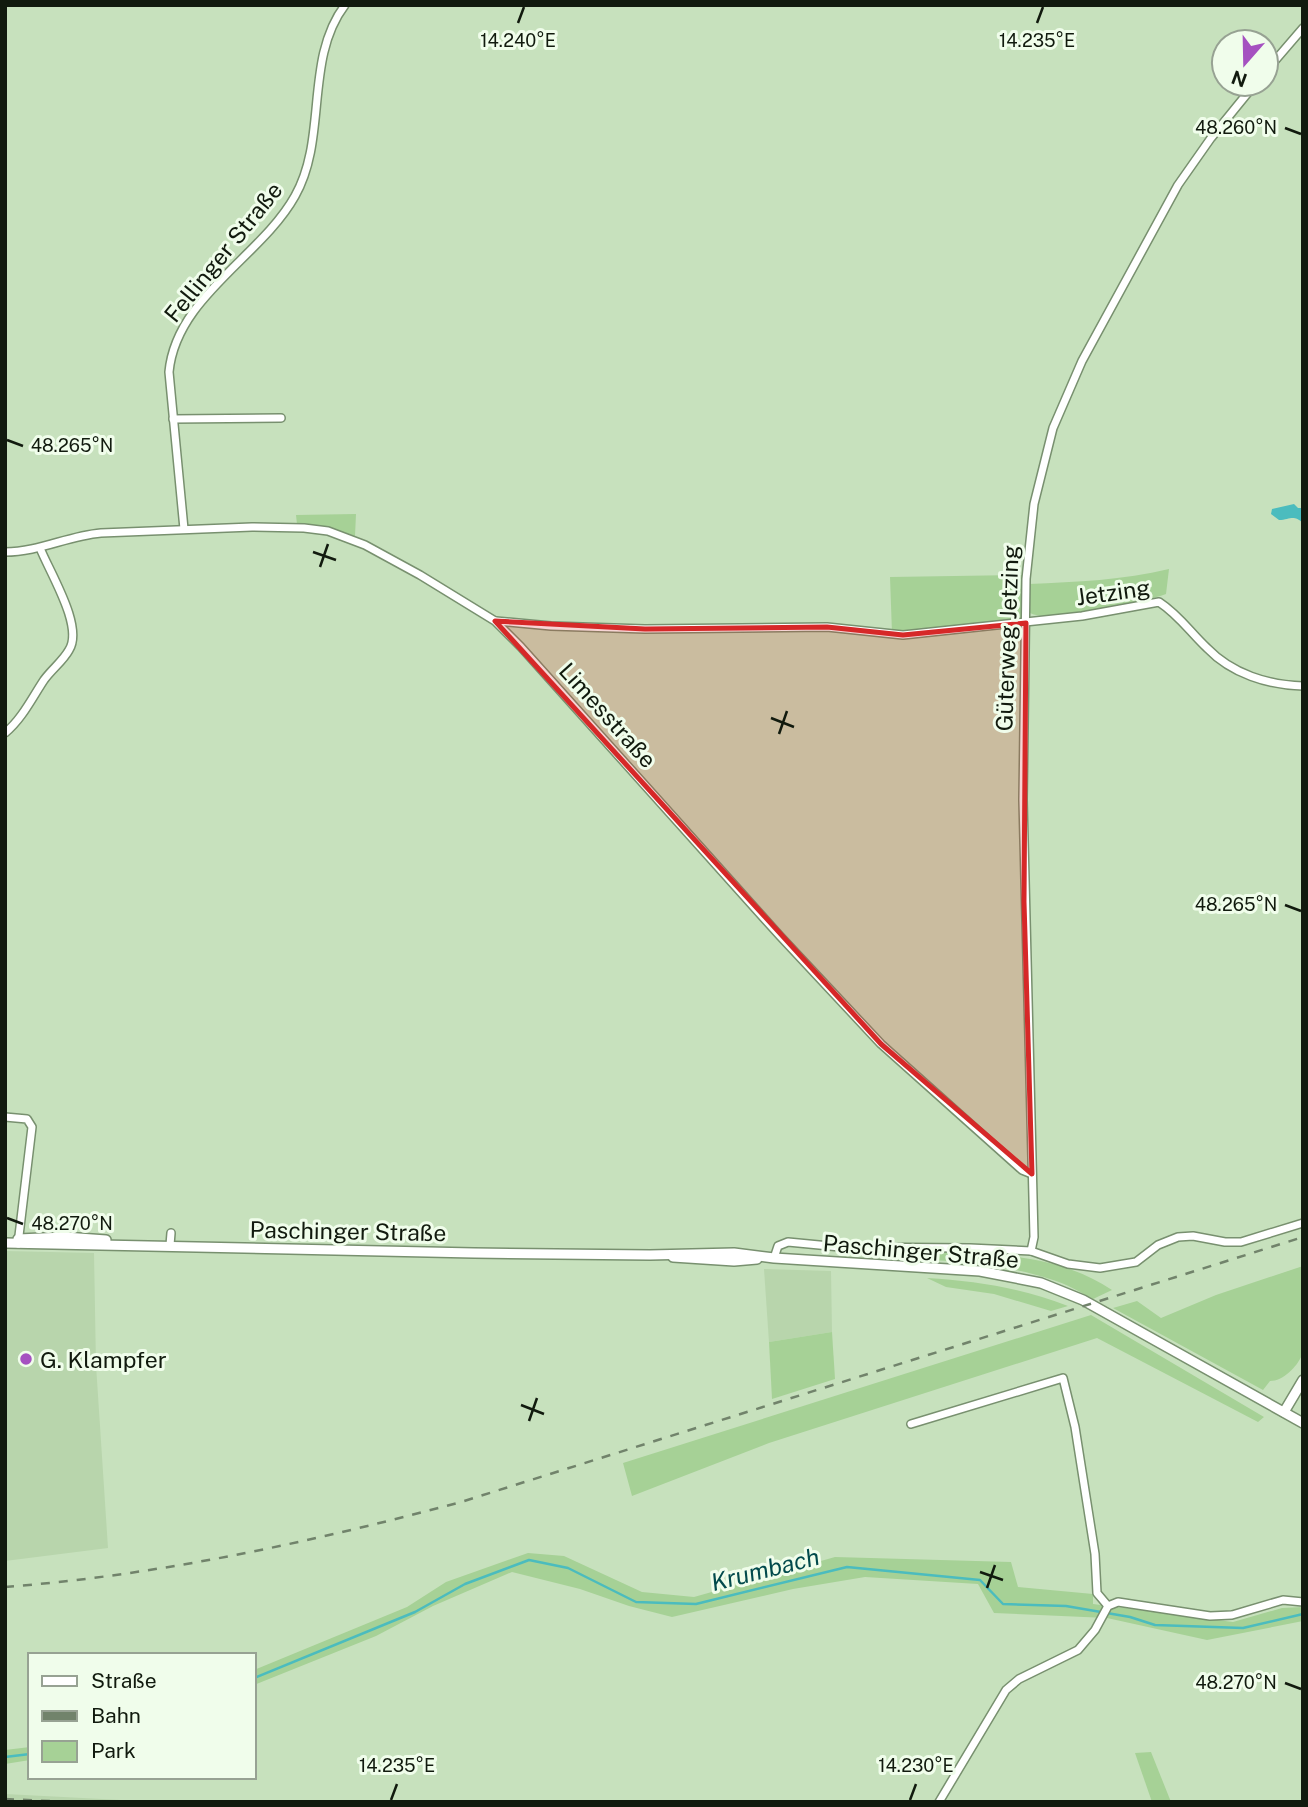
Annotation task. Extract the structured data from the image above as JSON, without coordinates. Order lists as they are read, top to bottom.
{
  "streets": {
    "street": [
      "Fellinger Straße",
      "Jetzing",
      "Güterweg Jetzing",
      "Limesstraße",
      "Paschinger Straße"
    ]
  },
  "crossings": [
    ["Fellinger Straße", "Limesstraße"],
    ["Jetzing", "Güterweg Jetzing"],
    ["Jetzing", "Limesstraße"],
    ["Güterweg Jetzing", "Limesstraße"]
  ],
  "water": ["Krumbach"],
  "places": ["G. Klampfer"],
  "legend": ["Straße", "Bahn", "Park"],
  "north": "bottom",
  "coordinates": [
    "14.240°E",
    "14.235°E",
    "48.260°N",
    "48.265°N",
    "48.270°N",
    "14.230°E"
  ]
}
